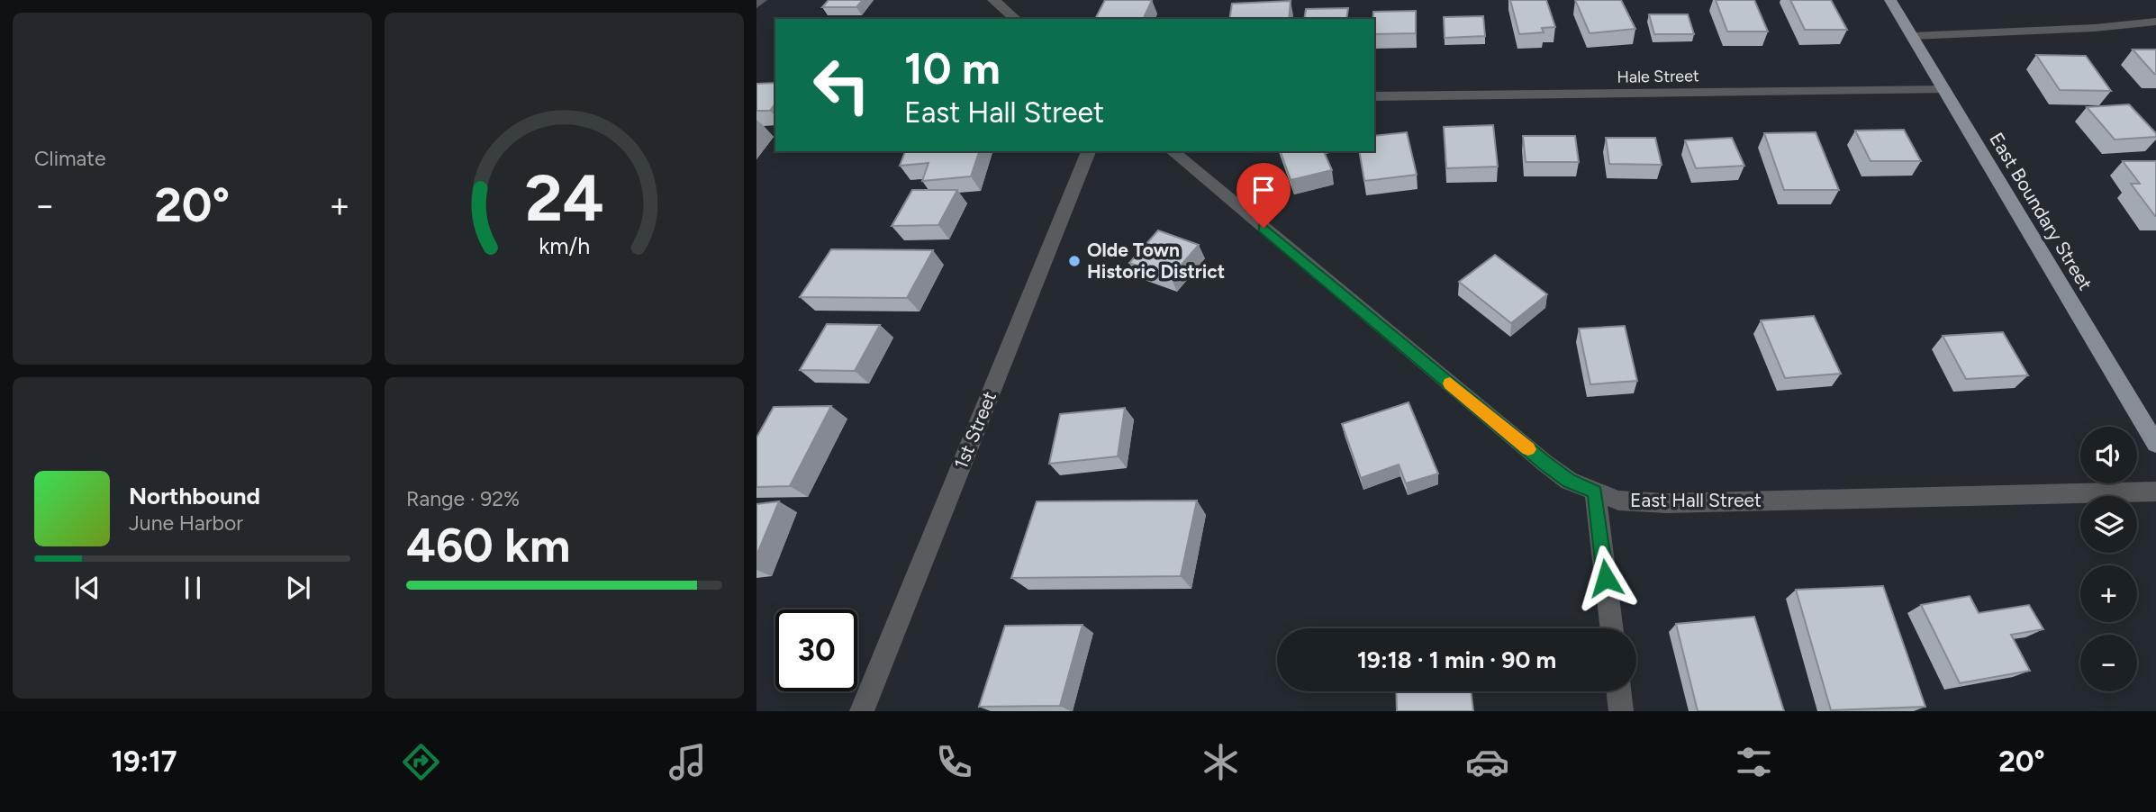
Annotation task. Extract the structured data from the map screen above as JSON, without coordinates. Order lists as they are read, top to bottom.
{
  "streets": {
    "main road": ["East Boundary Street"],
    "street": ["Hale Street", "1st Street", "East Hall Street"]
  },
  "crossings": [
    ["Hale Street", "East Boundary Street"]
  ],
  "places": ["Olde Town Historic District"],
  "page": {
    "tile": [
      "Climate",
      ["Range · 92%", "460 km"]
    ],
    "turn": ["10 m", "East Hall Street"],
    "heat": ["−", "20°", "+"],
    "map_buttons": ["+", "−"],
    "song": ["Northbound", "June Harbor"],
    "limit": "30",
    "trip": "19:18 · 1 min · 90 m",
    "tabs": ["19:17", "20°"],
    "gauge": ["24", "km/h"]
  }
}
